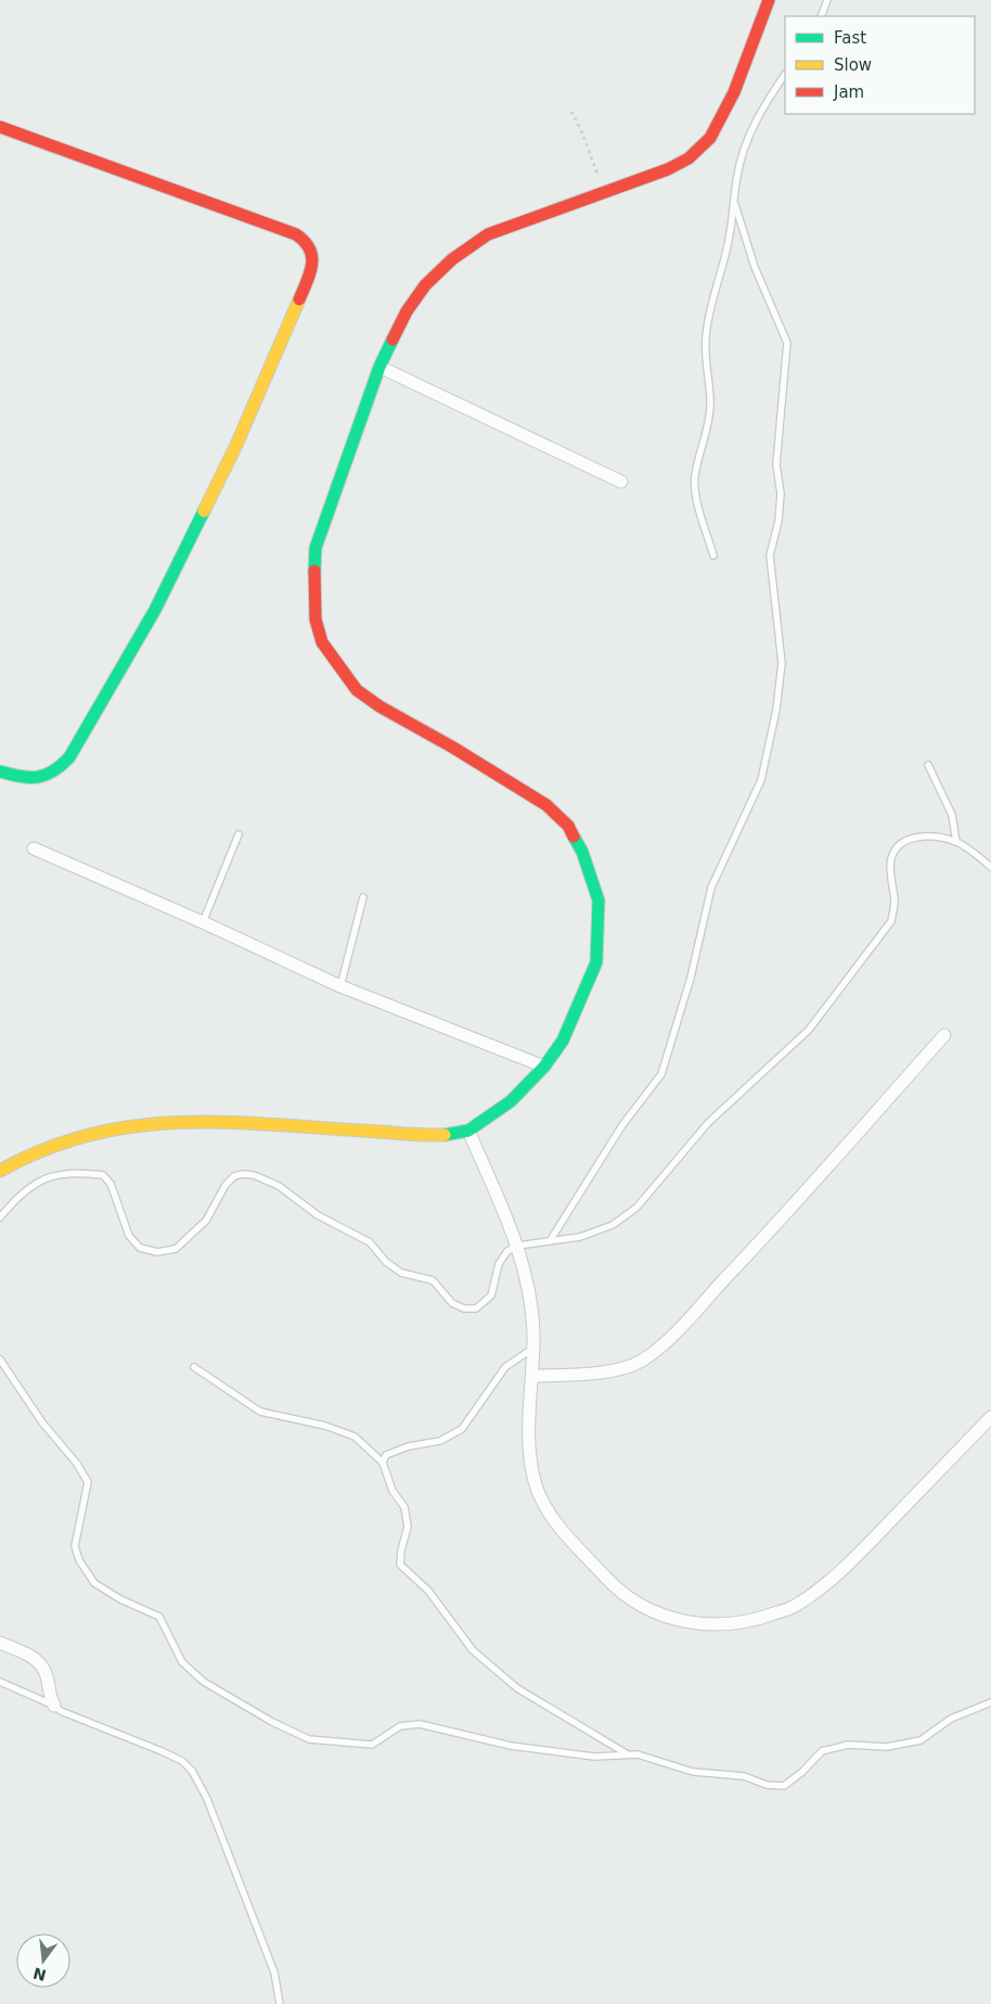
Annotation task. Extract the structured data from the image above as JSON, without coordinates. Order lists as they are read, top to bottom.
{
  "legend": ["Fast", "Slow", "Jam"],
  "north": "bottom"
}
